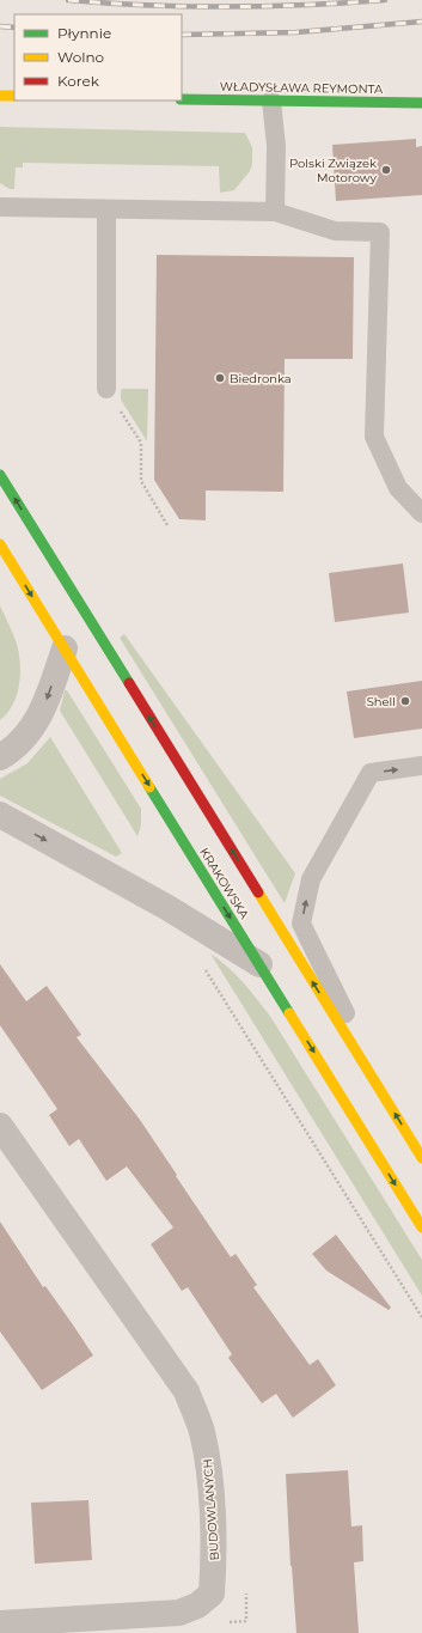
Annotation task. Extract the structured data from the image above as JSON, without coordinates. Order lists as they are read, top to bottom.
{
  "streets": {
    "main road": ["WŁADYSŁAWA REYMONTA", "KRAKOWSKA"],
    "street": ["BUDOWLANYCH"]
  },
  "places": ["Polski Związek Motorowy", "Biedronka", "Shell"],
  "legend": ["Płynnie", "Wolno", "Korek"]
}
